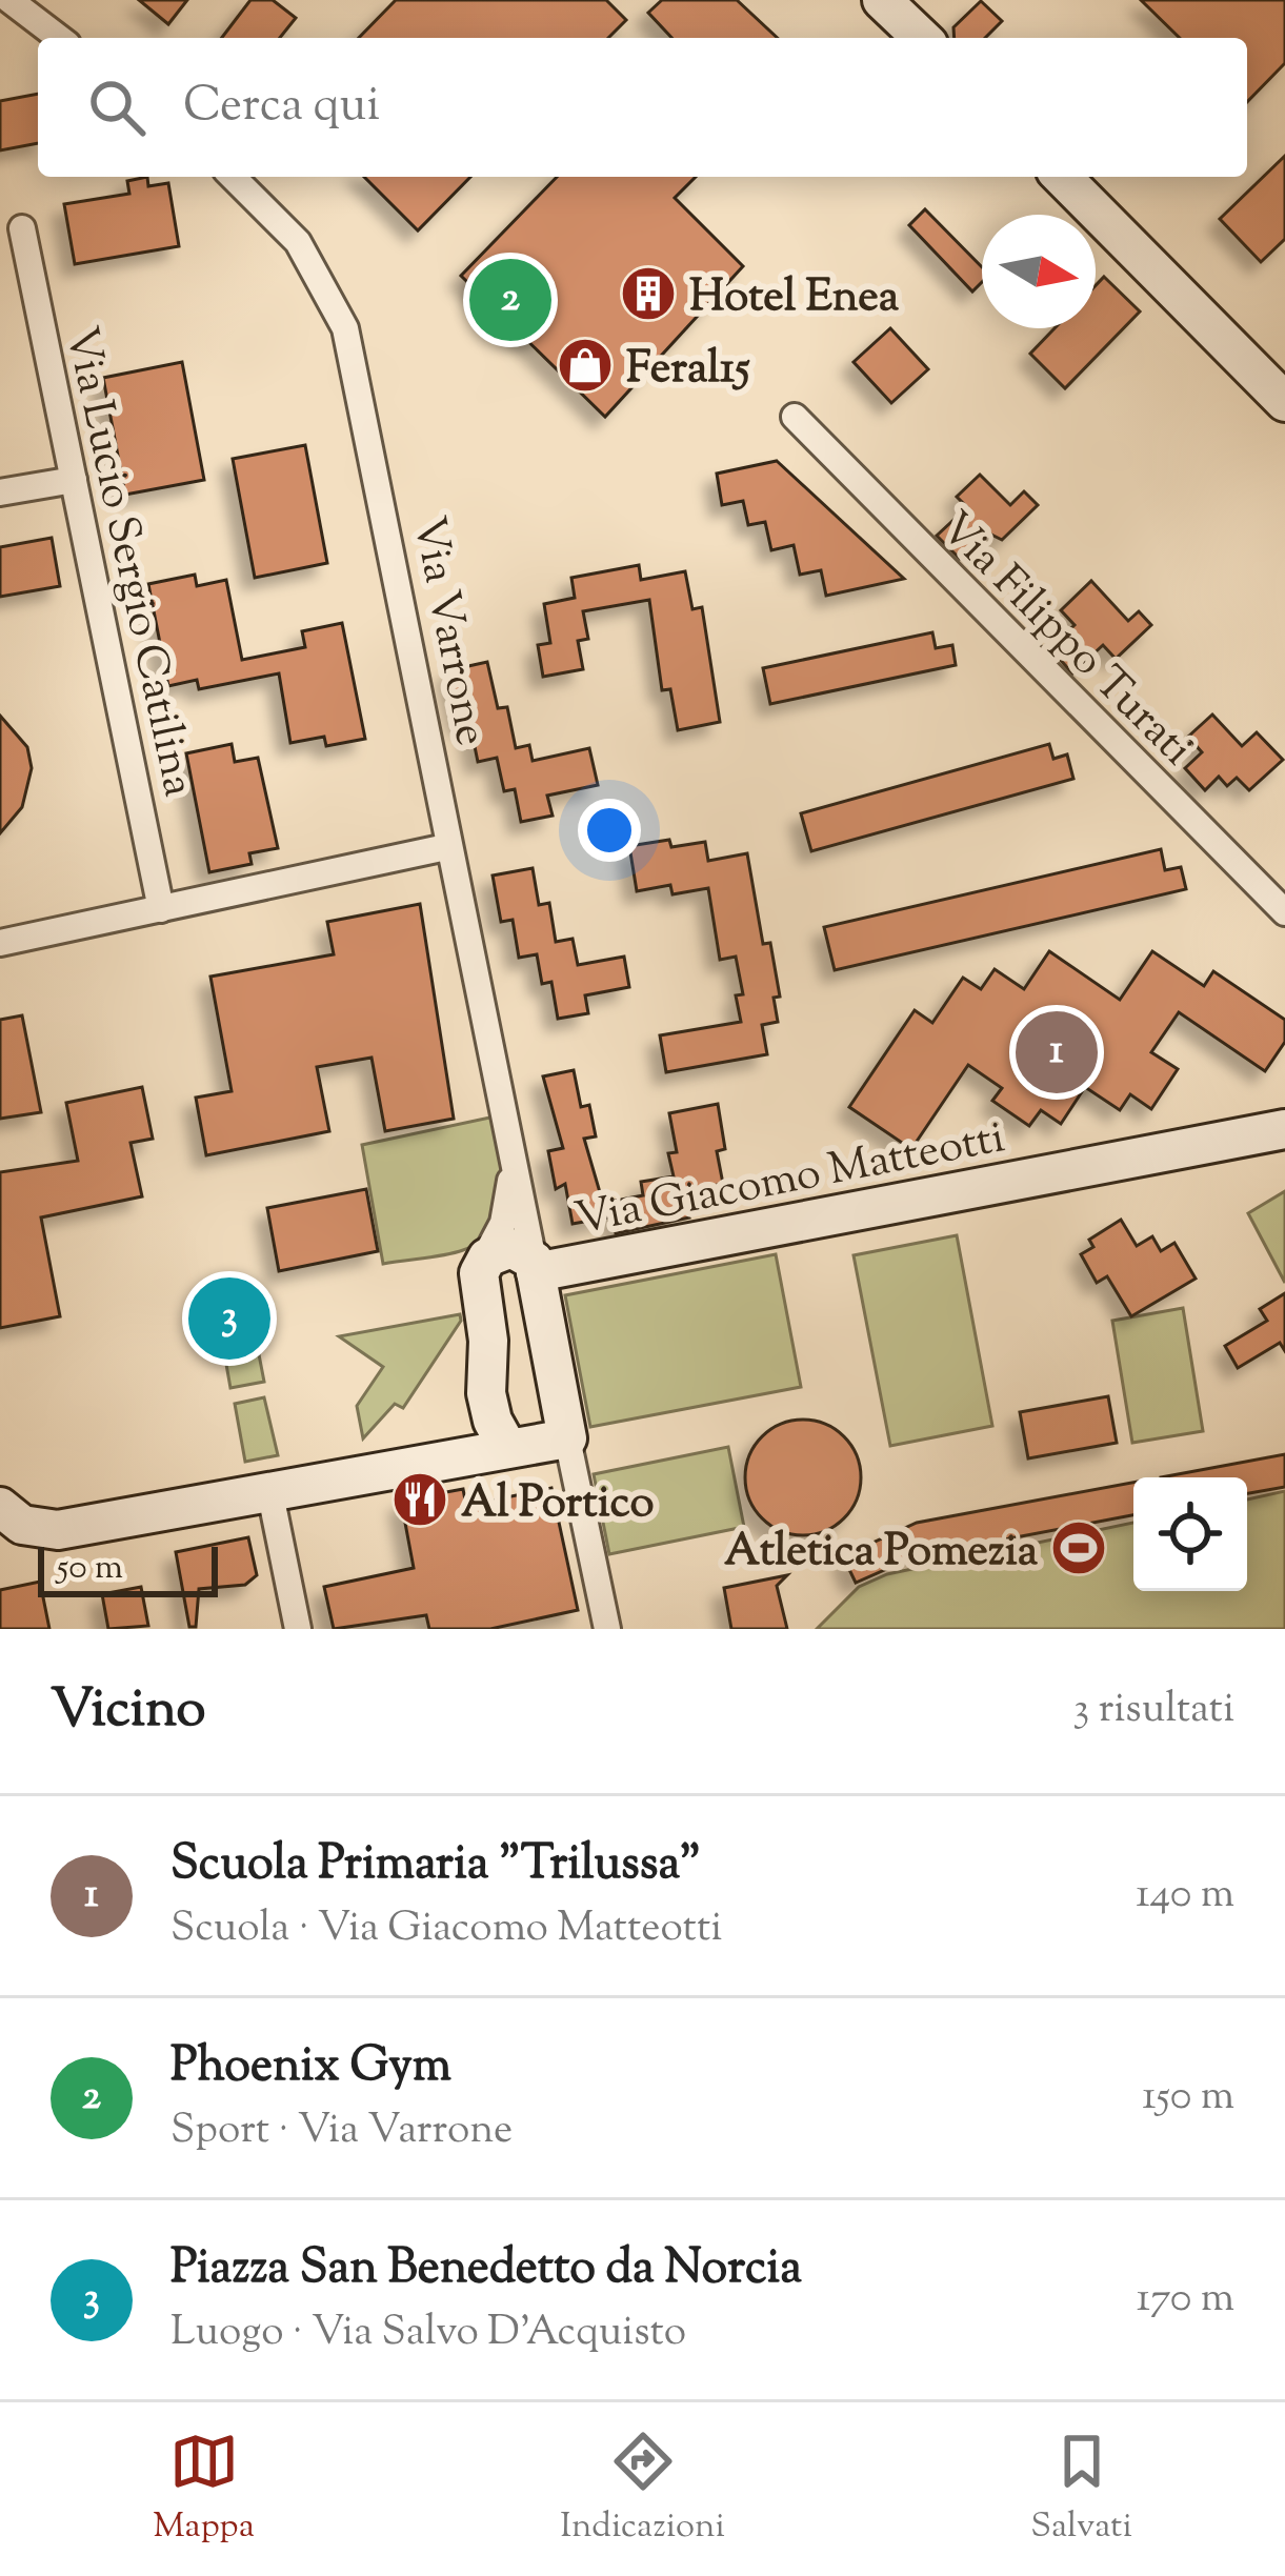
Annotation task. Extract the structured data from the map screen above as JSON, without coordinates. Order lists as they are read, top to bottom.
{
  "streets": {
    "street": [
      "Via Lucio Sergio Catilina",
      "Via Varrone",
      "Via Filippo Turati",
      "Via Giacomo Matteotti"
    ]
  },
  "crossings": [
    ["Via Varrone", "Via Giacomo Matteotti"]
  ],
  "places": {
    "building": ["Hotel Enea"],
    "shop": ["Feral15"],
    "restaurant": ["Al Portico"],
    "sports": ["Atletica Pomezia"]
  },
  "scale_bar": "50 m",
  "north": "right",
  "page": {
    "search": "Cerca qui",
    "pins": ["2", "1", "3"],
    "scale": "50 m",
    "heading": ["Vicino", "3 risultati"],
    "list": [
      {
        "mark": "1",
        "name": "Scuola Primaria \"Trilussa\"",
        "note": "Scuola · Via Giacomo Matteotti",
        "value": "140 m"
      },
      {
        "mark": "2",
        "name": "Phoenix Gym",
        "note": "Sport · Via Varrone",
        "value": "150 m"
      },
      {
        "mark": "3",
        "name": "Piazza San Benedetto da Norcia",
        "note": "Luogo · Via Salvo D'Acquisto",
        "value": "170 m"
      }
    ],
    "nav": ["Mappa", "Indicazioni", "Salvati"]
  }
}
